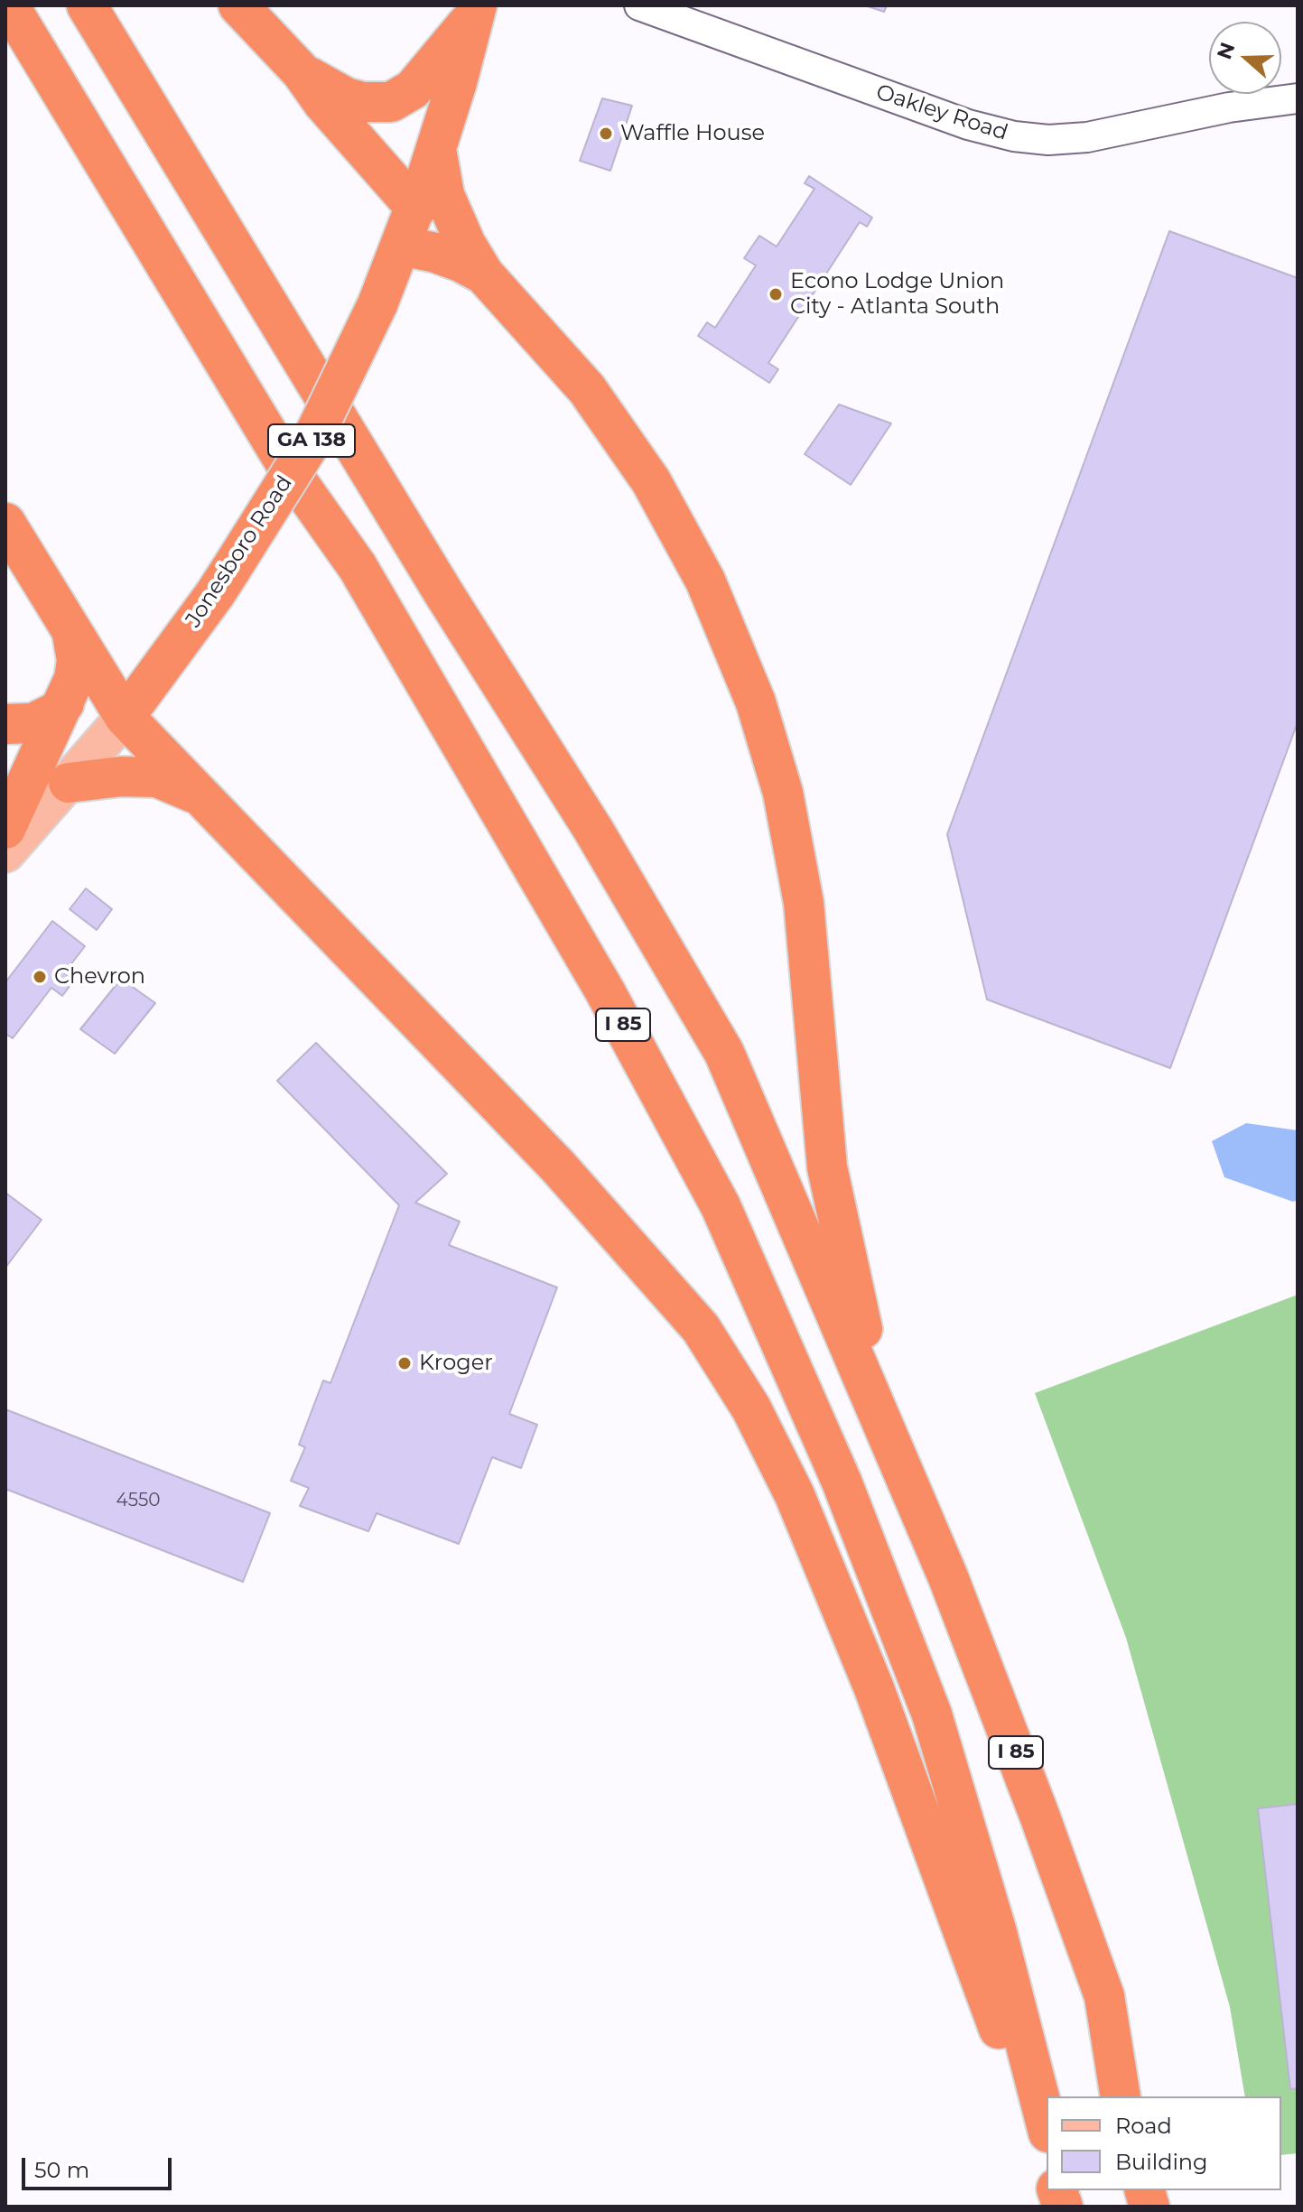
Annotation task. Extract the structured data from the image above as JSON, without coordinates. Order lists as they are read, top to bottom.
{
  "streets": {
    "highway": ["GA 138", "Jonesboro Road", "I 85"],
    "street": ["Oakley Road"]
  },
  "places": [
    "Waffle House",
    "Econo Lodge Union City - Atlanta South",
    "Chevron",
    "Kroger"
  ],
  "house_numbers": ["4550"],
  "legend": ["Road", "Building"],
  "scale_bar": "50 m",
  "north": "left"
}
